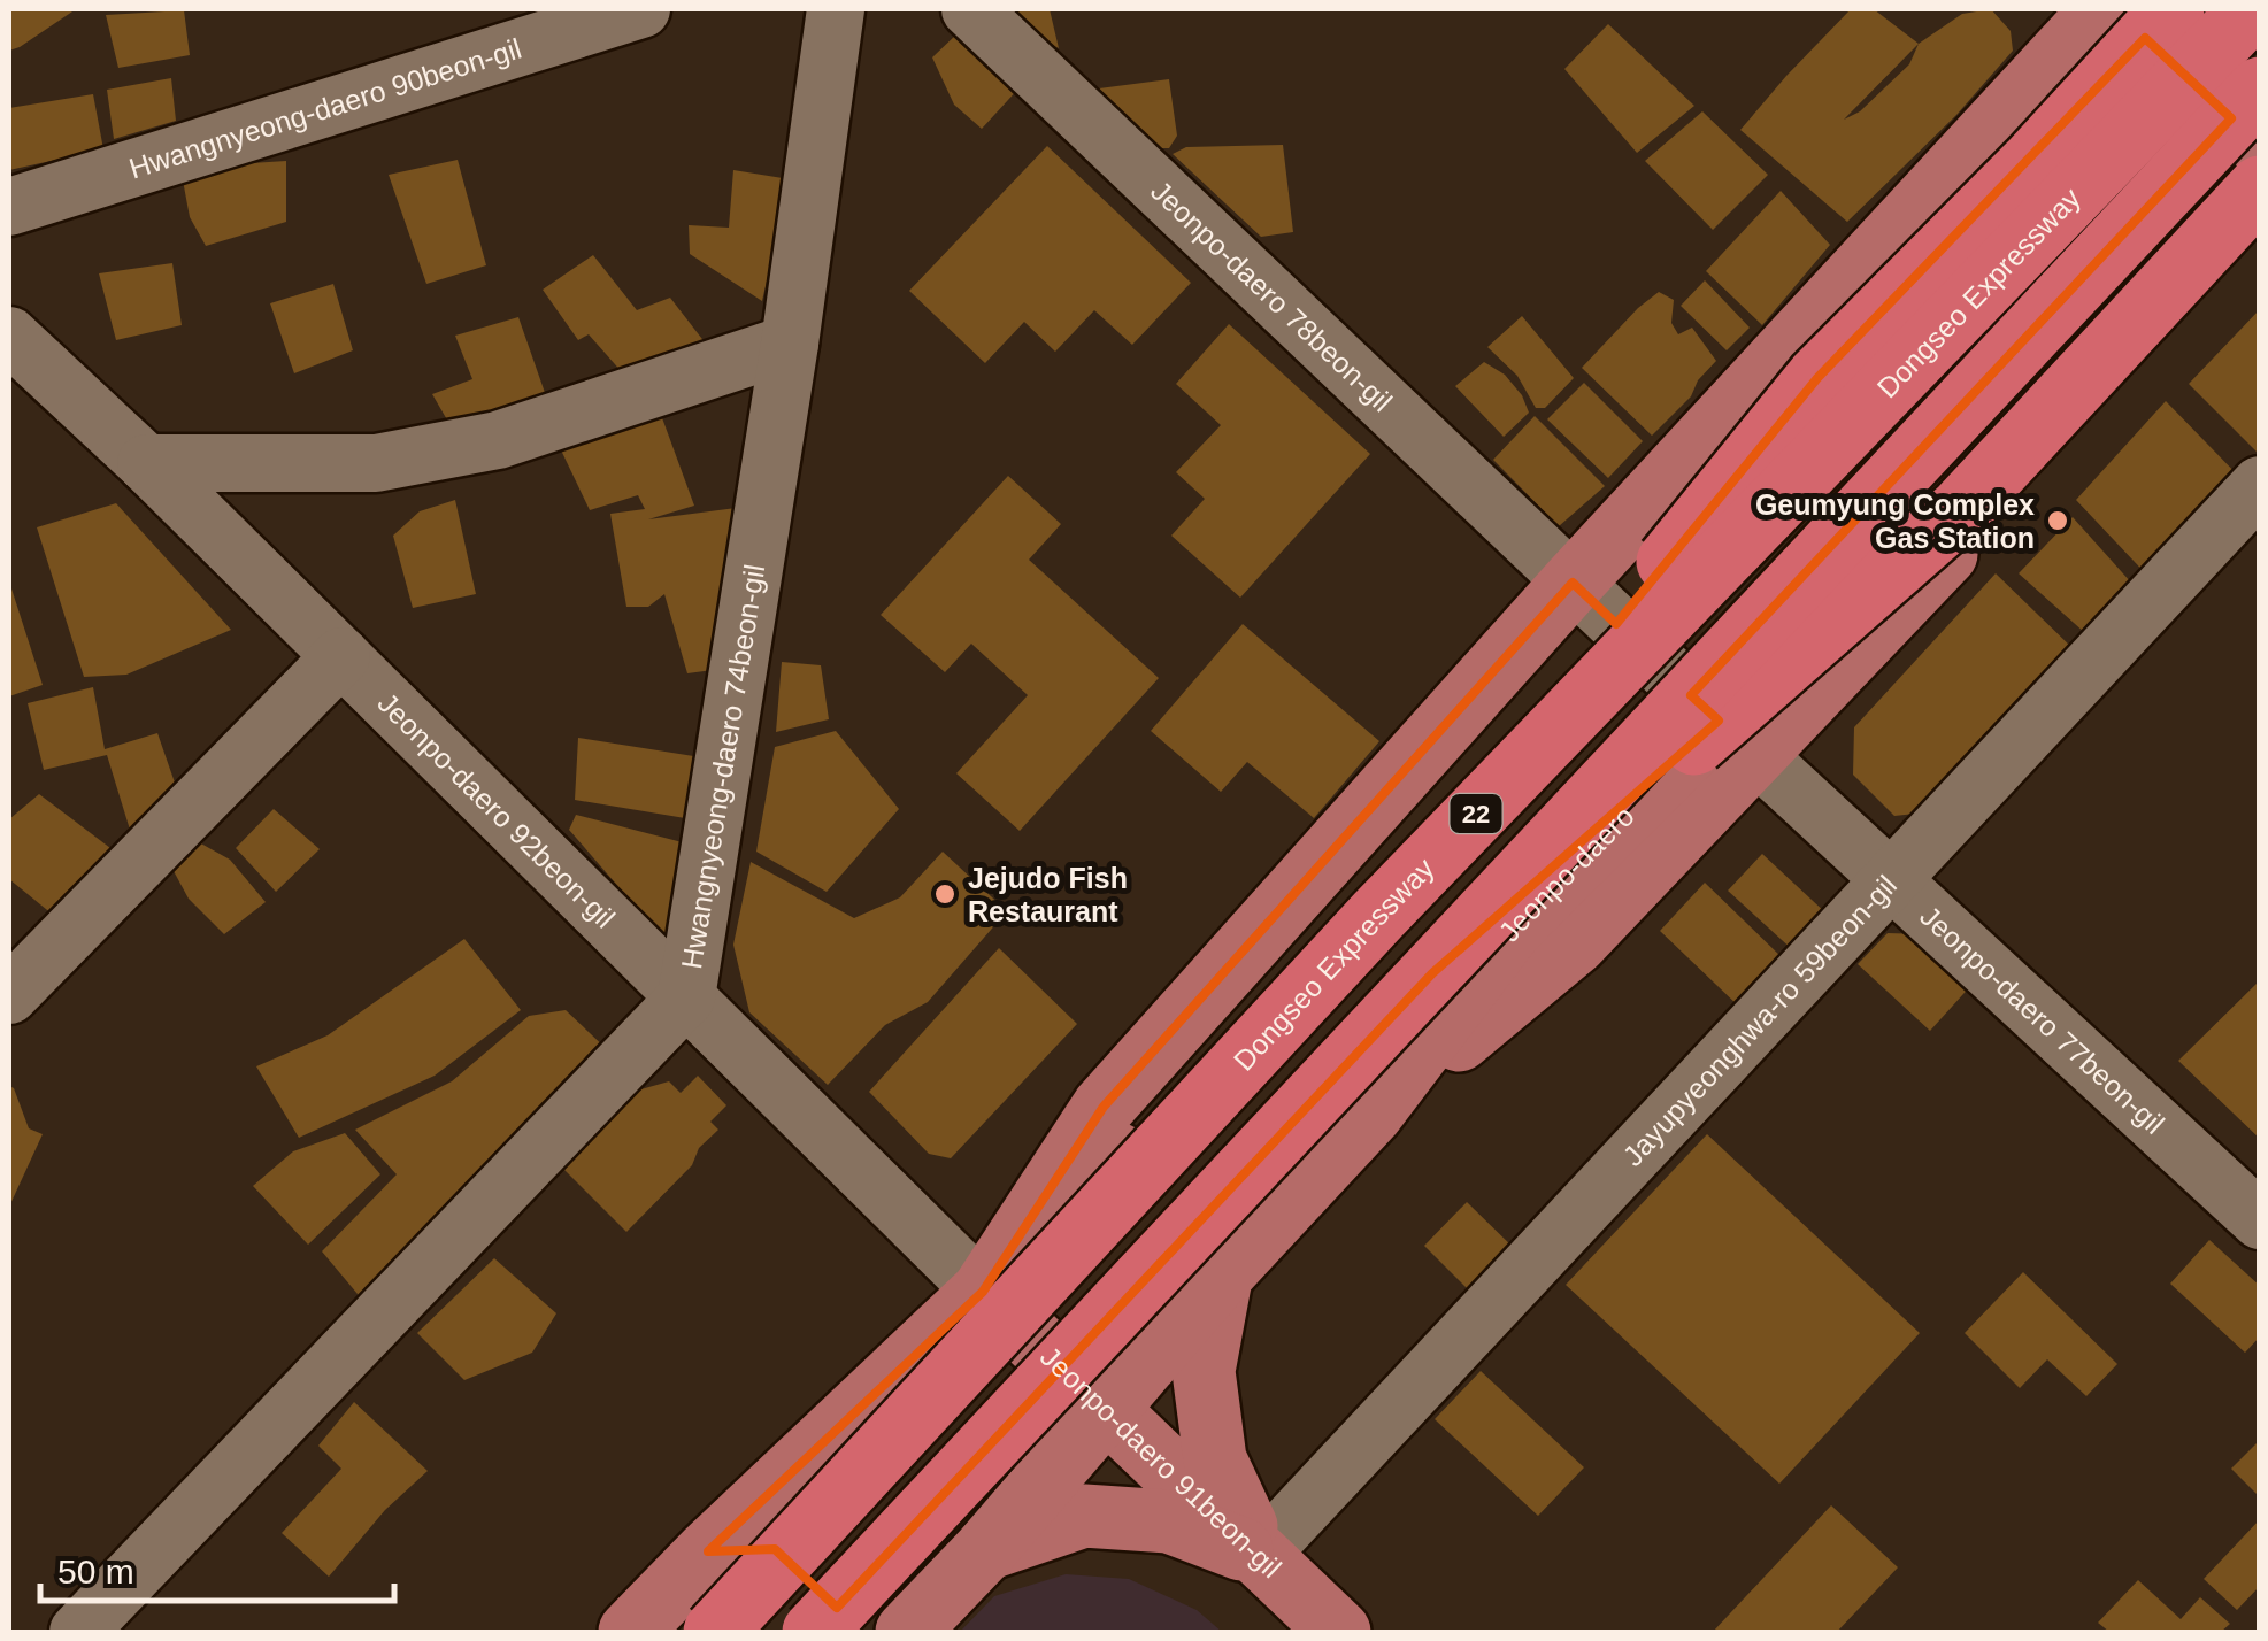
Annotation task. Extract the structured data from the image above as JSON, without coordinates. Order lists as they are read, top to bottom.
{
  "streets": {
    "highway": ["Dongseo Expressway", "22"],
    "main road": ["Jeonpo-daero", "Jeonpo-daero 91beon-gil"],
    "street": [
      "Hwangnyeong-daero 90beon-gil",
      "Jeonpo-daero 78beon-gil",
      "Hwangnyeong-daero 74beon-gil",
      "Jeonpo-daero 92beon-gil",
      "Jayupyeonghwa-ro 59beon-gil",
      "Jeonpo-daero 77beon-gil"
    ]
  },
  "crossings": [
    ["Jeonpo-daero 78beon-gil", "Jeonpo-daero 77beon-gil"],
    ["Hwangnyeong-daero 74beon-gil", "Jeonpo-daero 92beon-gil"],
    ["Jeonpo-daero 92beon-gil", "Jeonpo-daero 91beon-gil"],
    ["Jeonpo-daero", "Jeonpo-daero 77beon-gil"],
    ["Jeonpo-daero", "Jeonpo-daero 91beon-gil"],
    ["Jayupyeonghwa-ro 59beon-gil", "Jeonpo-daero 77beon-gil"],
    ["Jayupyeonghwa-ro 59beon-gil", "Jeonpo-daero 91beon-gil"]
  ],
  "places": ["Geumyung Complex Gas Station", "Jejudo Fish Restaurant"],
  "scale_bar": "50 m"
}
